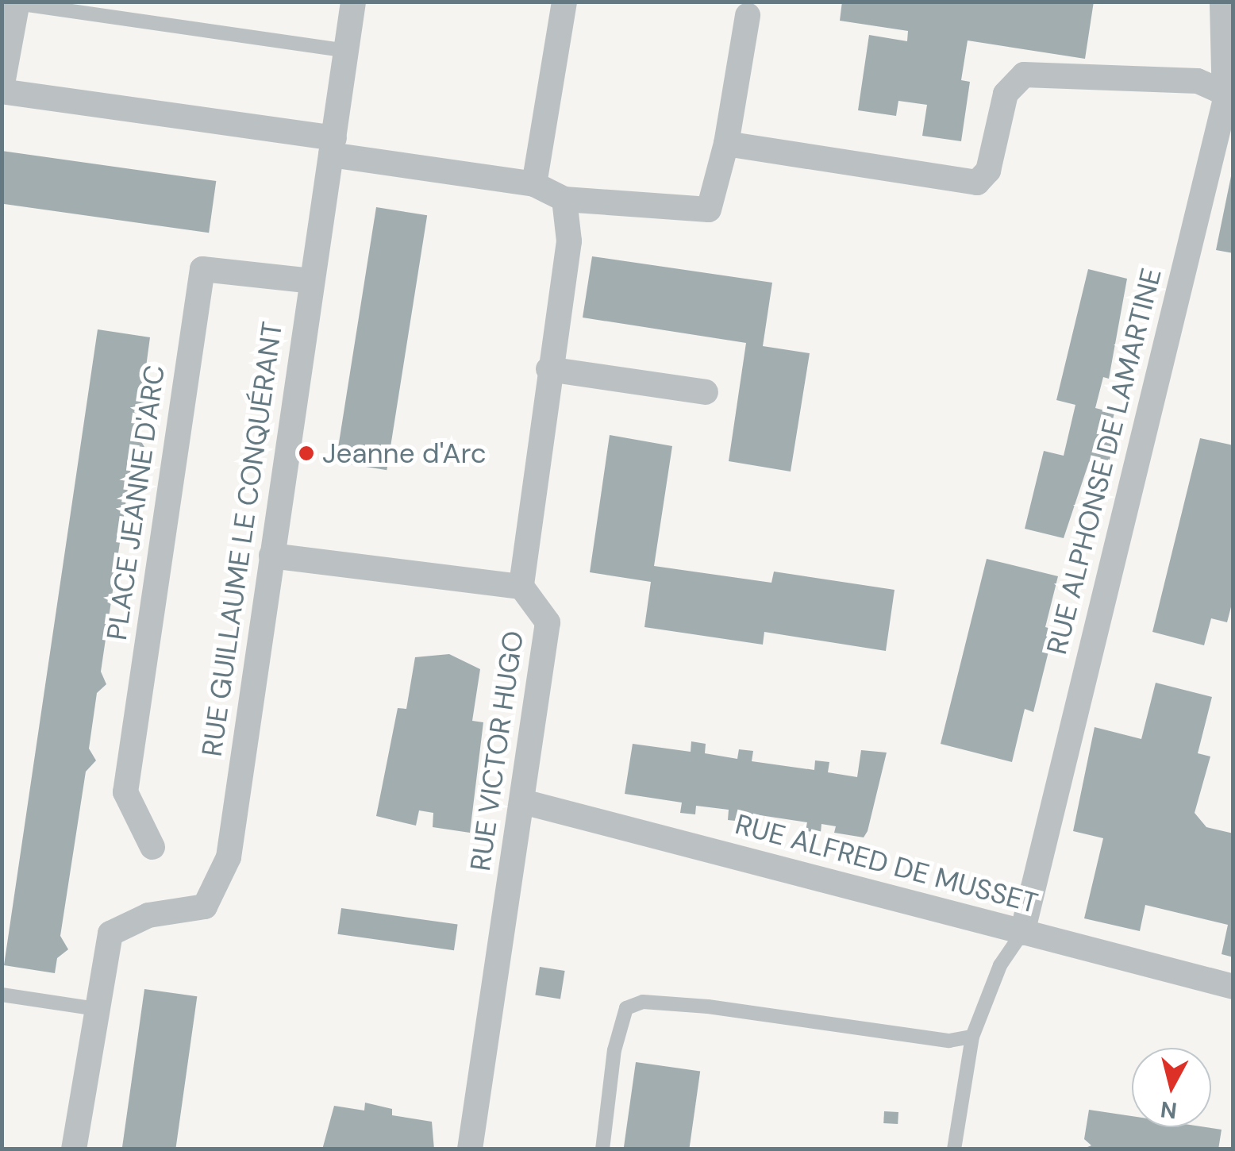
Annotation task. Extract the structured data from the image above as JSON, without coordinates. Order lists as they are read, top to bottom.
{
  "streets": {
    "street": [
      "RUE ALPHONSE DE LAMARTINE",
      "PLACE JEANNE D'ARC",
      "RUE GUILLAUME LE CONQUÉRANT",
      "RUE VICTOR HUGO",
      "RUE ALFRED DE MUSSET"
    ]
  },
  "crossings": [
    ["RUE ALPHONSE DE LAMARTINE", "RUE ALFRED DE MUSSET"],
    ["PLACE JEANNE D'ARC", "RUE GUILLAUME LE CONQUÉRANT"],
    ["RUE VICTOR HUGO", "RUE ALFRED DE MUSSET"]
  ],
  "places": ["Jeanne d'Arc"],
  "north": "bottom"
}
